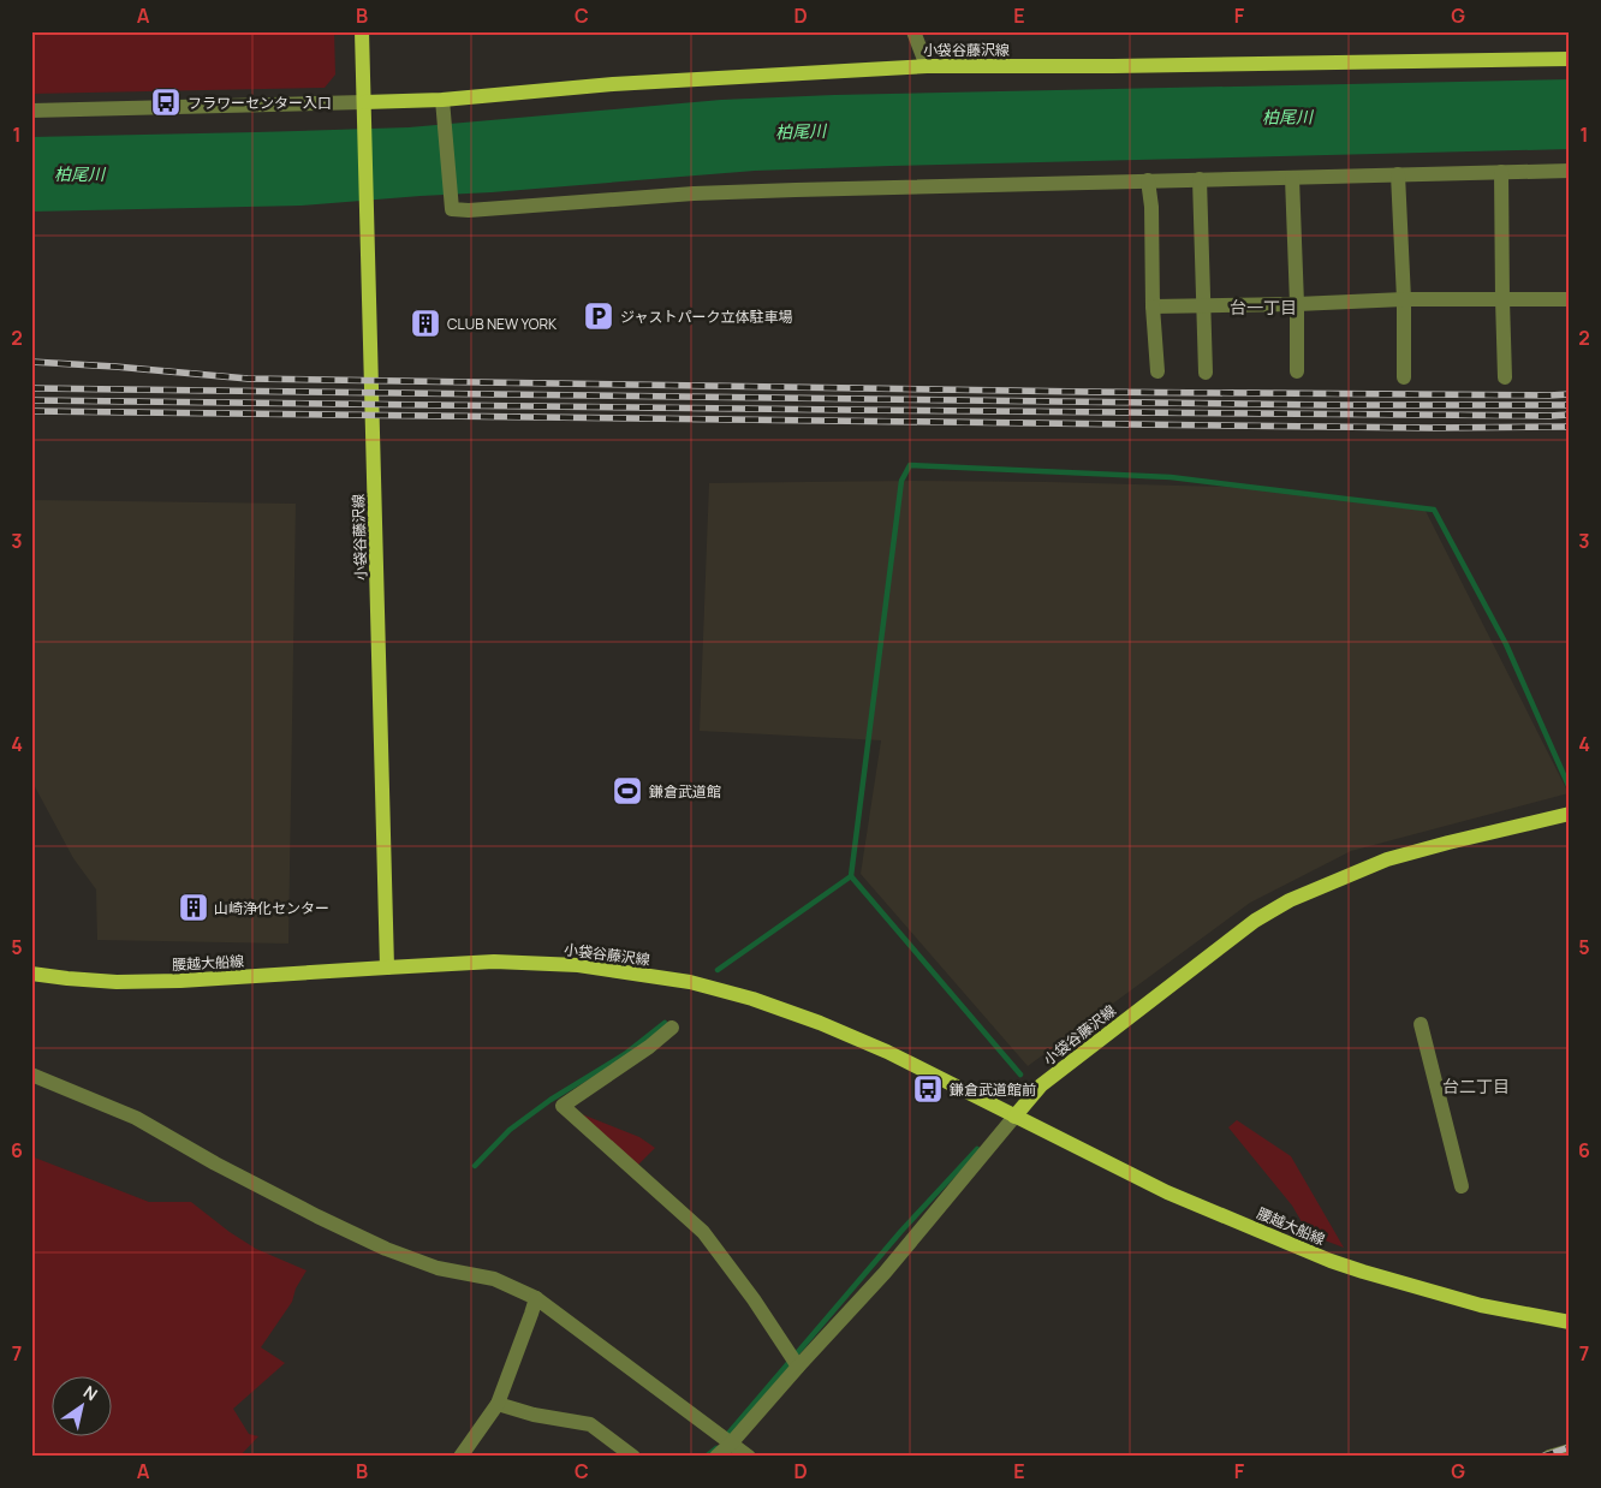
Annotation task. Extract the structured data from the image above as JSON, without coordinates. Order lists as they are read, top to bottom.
{
  "streets": {
    "main road": ["小袋谷藤沢線", "腰越大船線"]
  },
  "crossings": [
    ["小袋谷藤沢線", "腰越大船線"]
  ],
  "districts": ["台一丁目", "台二丁目"],
  "water": ["柏尾川"],
  "places": {
    "bus stop": ["フラワーセンター入口", "鎌倉武道館前"],
    "parking": ["ジャストパーク立体駐車場"],
    "building": ["CLUB NEW YORK", "山崎浄化センター"],
    "sports": ["鎌倉武道館"]
  },
  "north": "top right",
  "grid": {
    "columns": [
      "A",
      "B",
      "C",
      "D",
      "E",
      "F",
      "G"
    ],
    "rows": [
      "1",
      "2",
      "3",
      "4",
      "5",
      "6",
      "7"
    ]
  }
}
